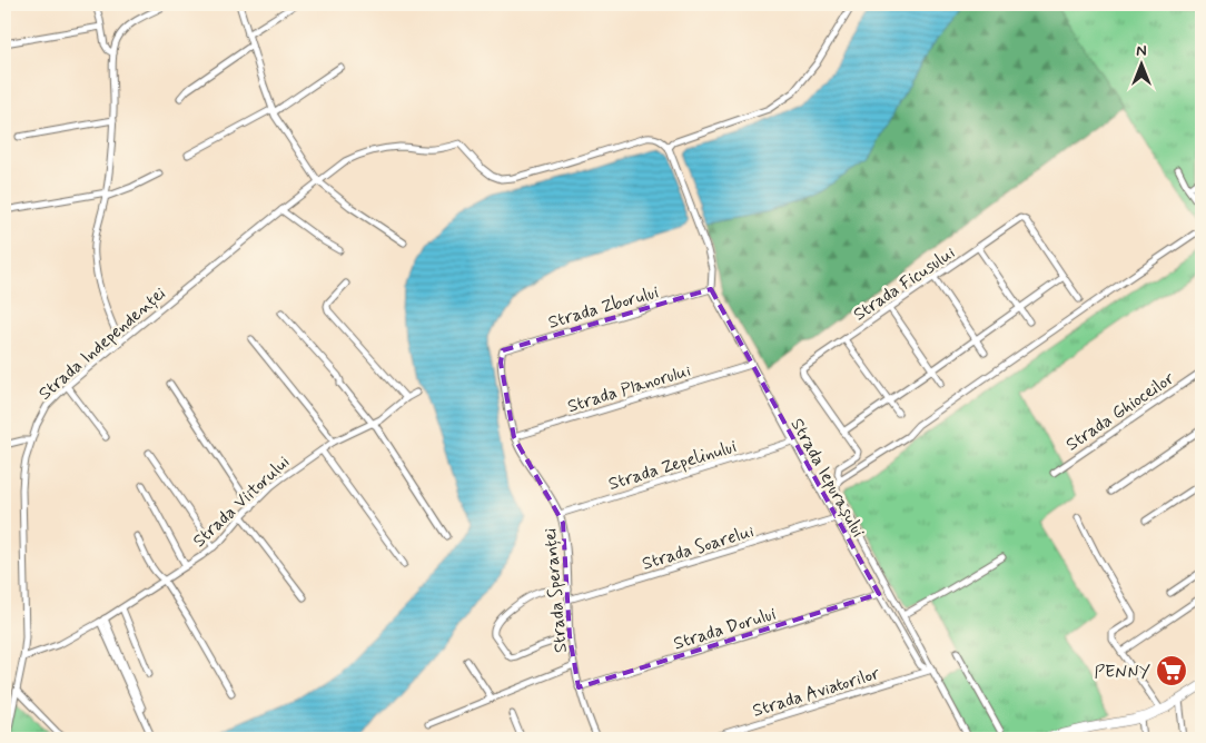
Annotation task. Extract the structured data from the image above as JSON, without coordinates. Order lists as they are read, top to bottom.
{
  "streets": {
    "street": [
      "Strada Ficusului",
      "Strada Zborului",
      "Strada Independenței",
      "Strada Planorului",
      "Strada Ghioceilor",
      "Strada Zepelinului",
      "Strada Iepurașului",
      "Strada Viitorului",
      "Strada Soarelui",
      "Strada Speranței",
      "Strada Dorului",
      "Strada Aviatorilor"
    ]
  },
  "crossings": [
    ["Strada Ficusului", "Strada Iepurașului"],
    ["Strada Zborului", "Strada Iepurașului"],
    ["Strada Zborului", "Strada Speranței"],
    ["Strada Independenței", "Strada Viitorului"],
    ["Strada Planorului", "Strada Iepurașului"],
    ["Strada Planorului", "Strada Speranței"],
    ["Strada Zepelinului", "Strada Iepurașului"],
    ["Strada Zepelinului", "Strada Speranței"],
    ["Strada Iepurașului", "Strada Soarelui"],
    ["Strada Iepurașului", "Strada Dorului"],
    ["Strada Iepurașului", "Strada Aviatorilor"],
    ["Strada Soarelui", "Strada Speranței"],
    ["Strada Speranței", "Strada Dorului"]
  ],
  "places": {
    "supermarket": ["PENNY"]
  },
  "north": "top"
}
